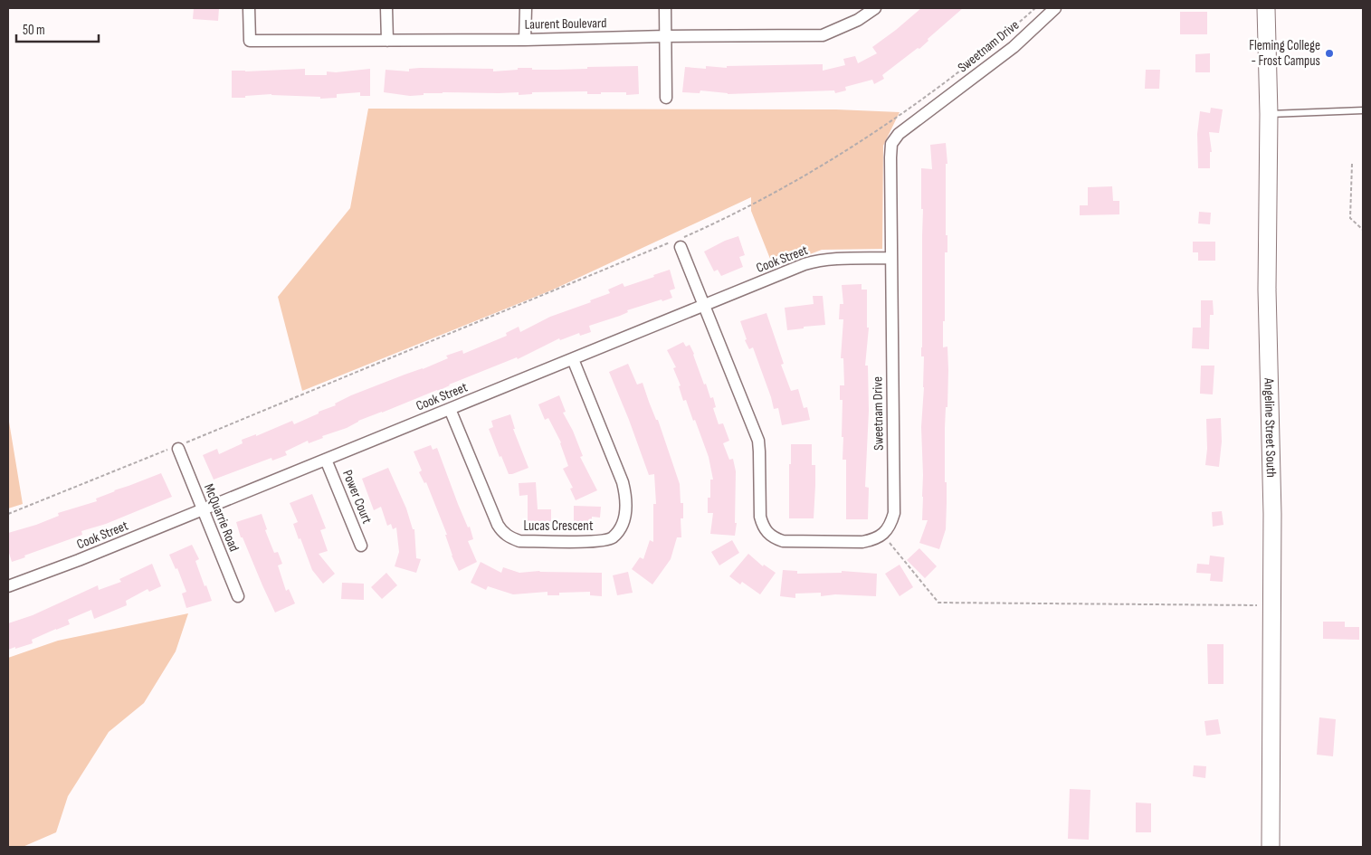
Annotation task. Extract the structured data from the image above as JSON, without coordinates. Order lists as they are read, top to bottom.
{
  "streets": {
    "main road": ["Angeline Street South"],
    "street": [
      "Laurent Boulevard",
      "Sweetnam Drive",
      "Cook Street",
      "Power Court",
      "McQuarrie Road",
      "Lucas Crescent"
    ]
  },
  "crossings": [
    ["Sweetnam Drive", "Cook Street"],
    ["Cook Street", "Power Court"],
    ["Cook Street", "McQuarrie Road"],
    ["Cook Street", "Lucas Crescent"]
  ],
  "places": ["Fleming College - Frost Campus"],
  "scale_bar": "50 m"
}
